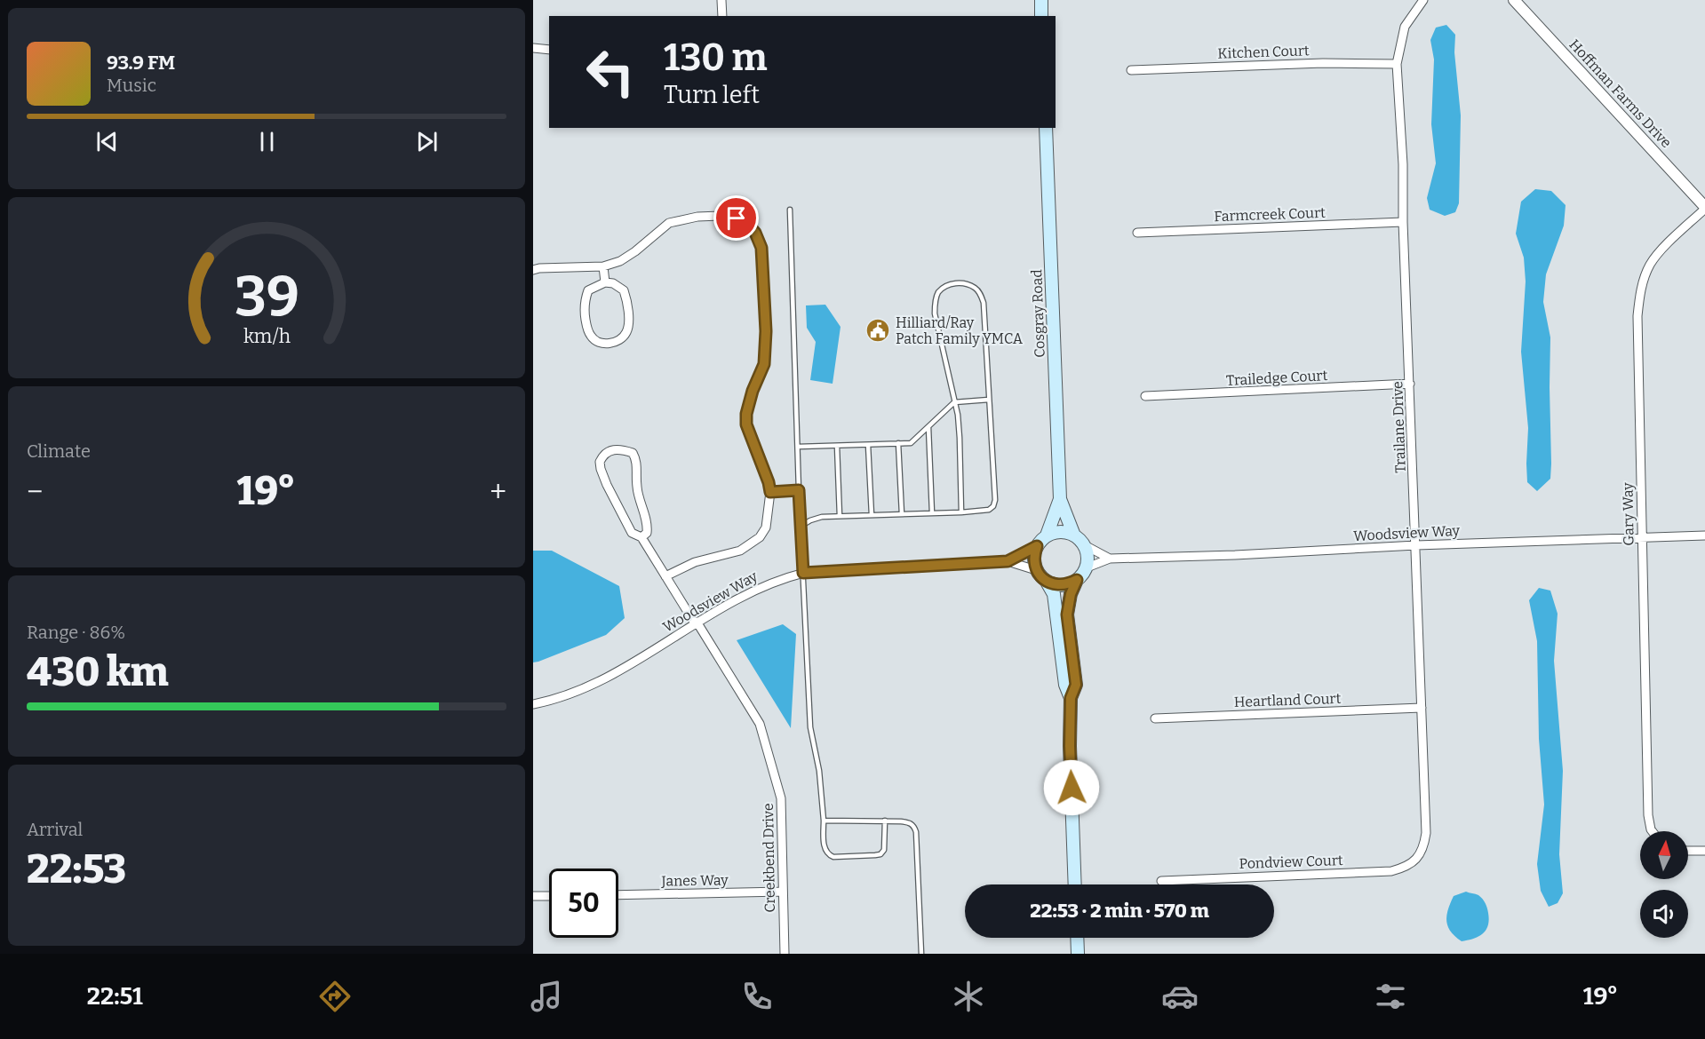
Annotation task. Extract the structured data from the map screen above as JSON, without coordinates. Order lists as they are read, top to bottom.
{
  "streets": {
    "main road": ["Cosgray Road"],
    "street": [
      "Kitchen Court",
      "Hoffman Farms Drive",
      "Farmcreek Court",
      "Trailedge Court",
      "Trailane Drive",
      "Gary Way",
      "Woodsview Way",
      "Heartland Court",
      "Creekbend Drive",
      "Pondview Court",
      "Janes Way"
    ]
  },
  "crossings": [
    ["Kitchen Court", "Trailane Drive"],
    ["Hoffman Farms Drive", "Gary Way"],
    ["Farmcreek Court", "Trailane Drive"],
    ["Cosgray Road", "Woodsview Way"],
    ["Trailedge Court", "Trailane Drive"],
    ["Trailane Drive", "Woodsview Way"],
    ["Trailane Drive", "Heartland Court"],
    ["Trailane Drive", "Pondview Court"],
    ["Gary Way", "Woodsview Way"],
    ["Woodsview Way", "Creekbend Drive"],
    ["Creekbend Drive", "Janes Way"]
  ],
  "places": {
    "public building": ["Hilliard/Ray Patch Family YMCA"]
  },
  "north": "top",
  "page": {
    "turn": ["130 m", "Turn left"],
    "song": ["93.9 FM", "Music"],
    "tile": [
      "Climate",
      ["Range · 86%", "430 km"],
      ["Arrival", "22:53"]
    ],
    "heat": ["−", "19°", "+"],
    "limit": "50",
    "trip": "22:53 · 2 min · 570 m",
    "tabs": ["22:51", "19°"],
    "gauge": ["39", "km/h"]
  }
}
